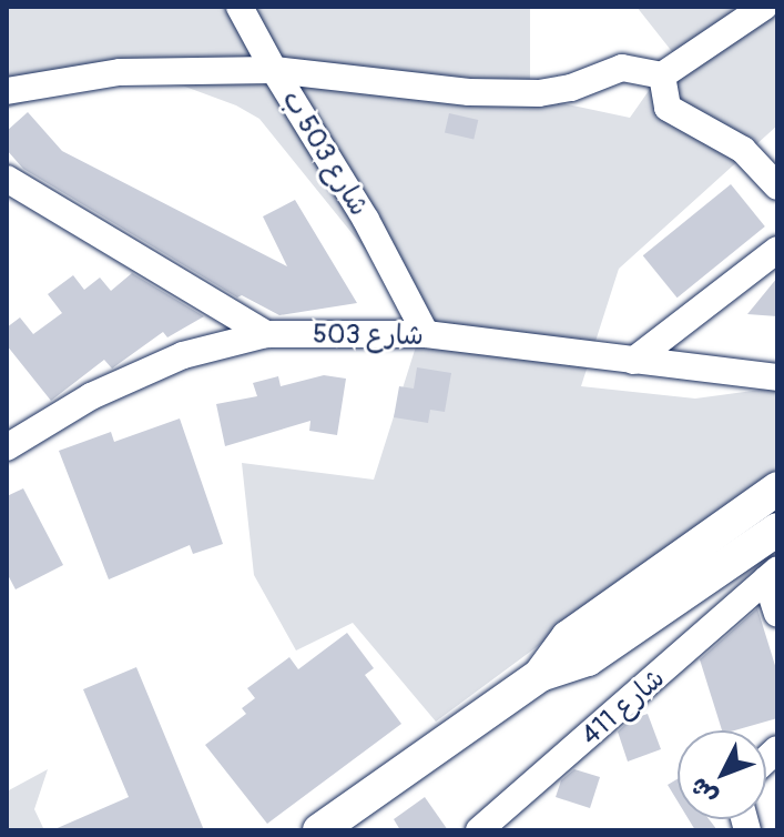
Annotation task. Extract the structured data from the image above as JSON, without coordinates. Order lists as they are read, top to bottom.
{
  "streets": {
    "street": ["شارع 503 ب", "شارع 503", "شارع 411"]
  },
  "crossings": [
    ["شارع 503 ب", "شارع 503"]
  ],
  "north": "bottom left"
}
